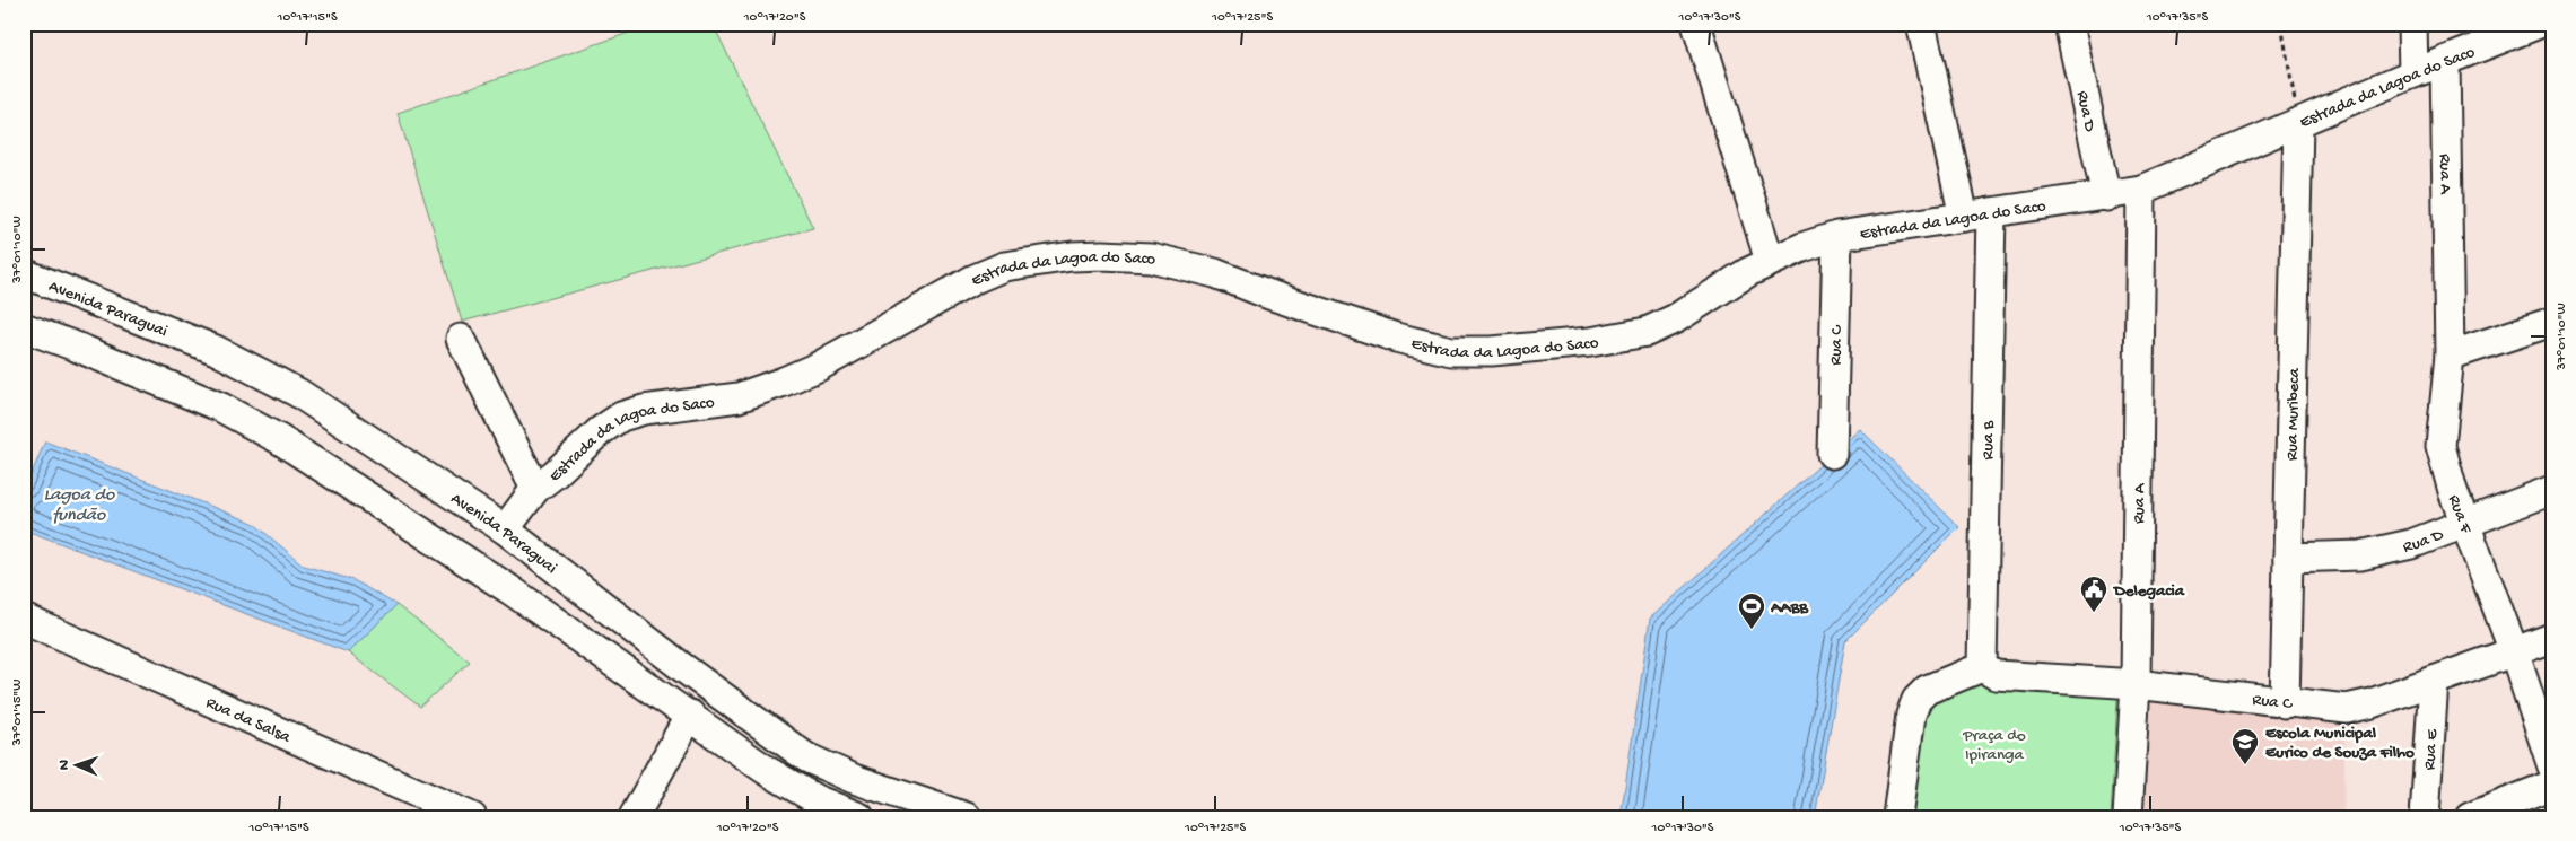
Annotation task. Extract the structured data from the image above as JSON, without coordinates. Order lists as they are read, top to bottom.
{
  "streets": {
    "street": [
      "Estrada da Lagoa do Saco",
      "Rua D",
      "Rua A",
      "Avenida Paraguai",
      "Rua C",
      "Rua Muribeca",
      "Rua B",
      "Rua F",
      "Rua da Salsa",
      "Rua E"
    ]
  },
  "crossings": [
    ["Estrada da Lagoa do Saco", "Rua D"],
    ["Estrada da Lagoa do Saco", "Rua A"],
    ["Estrada da Lagoa do Saco", "Avenida Paraguai"],
    ["Estrada da Lagoa do Saco", "Rua C"],
    ["Estrada da Lagoa do Saco", "Rua Muribeca"],
    ["Estrada da Lagoa do Saco", "Rua B"],
    ["Rua D", "Rua Muribeca"],
    ["Rua D", "Rua F"],
    ["Rua A", "Rua C"],
    ["Rua A", "Rua F"],
    ["Rua C", "Rua Muribeca"],
    ["Rua C", "Rua B"],
    ["Rua C", "Rua F"],
    ["Rua C", "Rua E"]
  ],
  "water": ["Lagoa do fundão"],
  "parks": ["Praça do Ipiranga"],
  "places": {
    "public building": ["Delegacia"],
    "sports": ["AABB"],
    "school or university": ["Escola Municipal Eurico de Souza Filho"]
  },
  "north": "left",
  "coordinates": [
    "10°17'15\"S",
    "10°17'20\"S",
    "10°17'25\"S",
    "10°17'30\"S",
    "10°17'35\"S",
    "37°01'10\"W",
    "37°01'15\"W"
  ]
}
